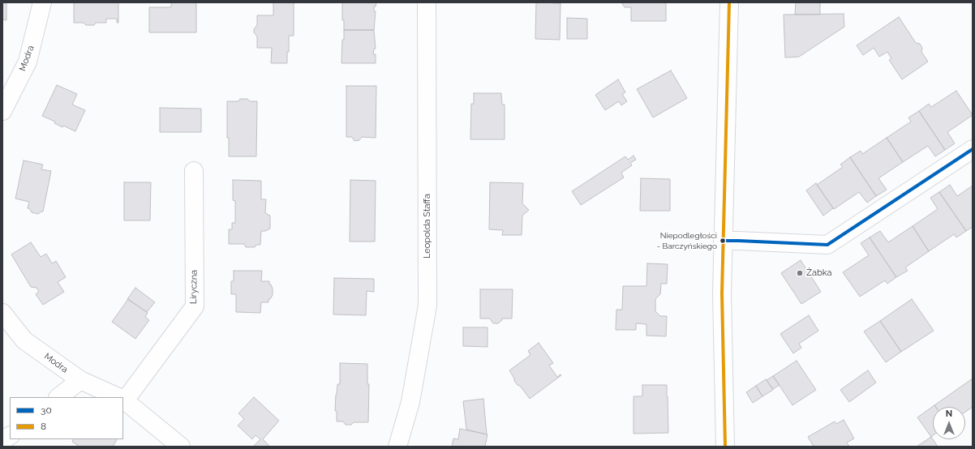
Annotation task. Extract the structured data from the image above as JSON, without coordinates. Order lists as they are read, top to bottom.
{
  "streets": {
    "street": ["Modra", "Leopolda Staffa", "Liryczna"]
  },
  "places": ["Niepodległości - Barczyńskiego", "Żabka"],
  "lines": ["transit line 8", "transit line 30"],
  "legend": ["30", "8"],
  "north": "top"
}
